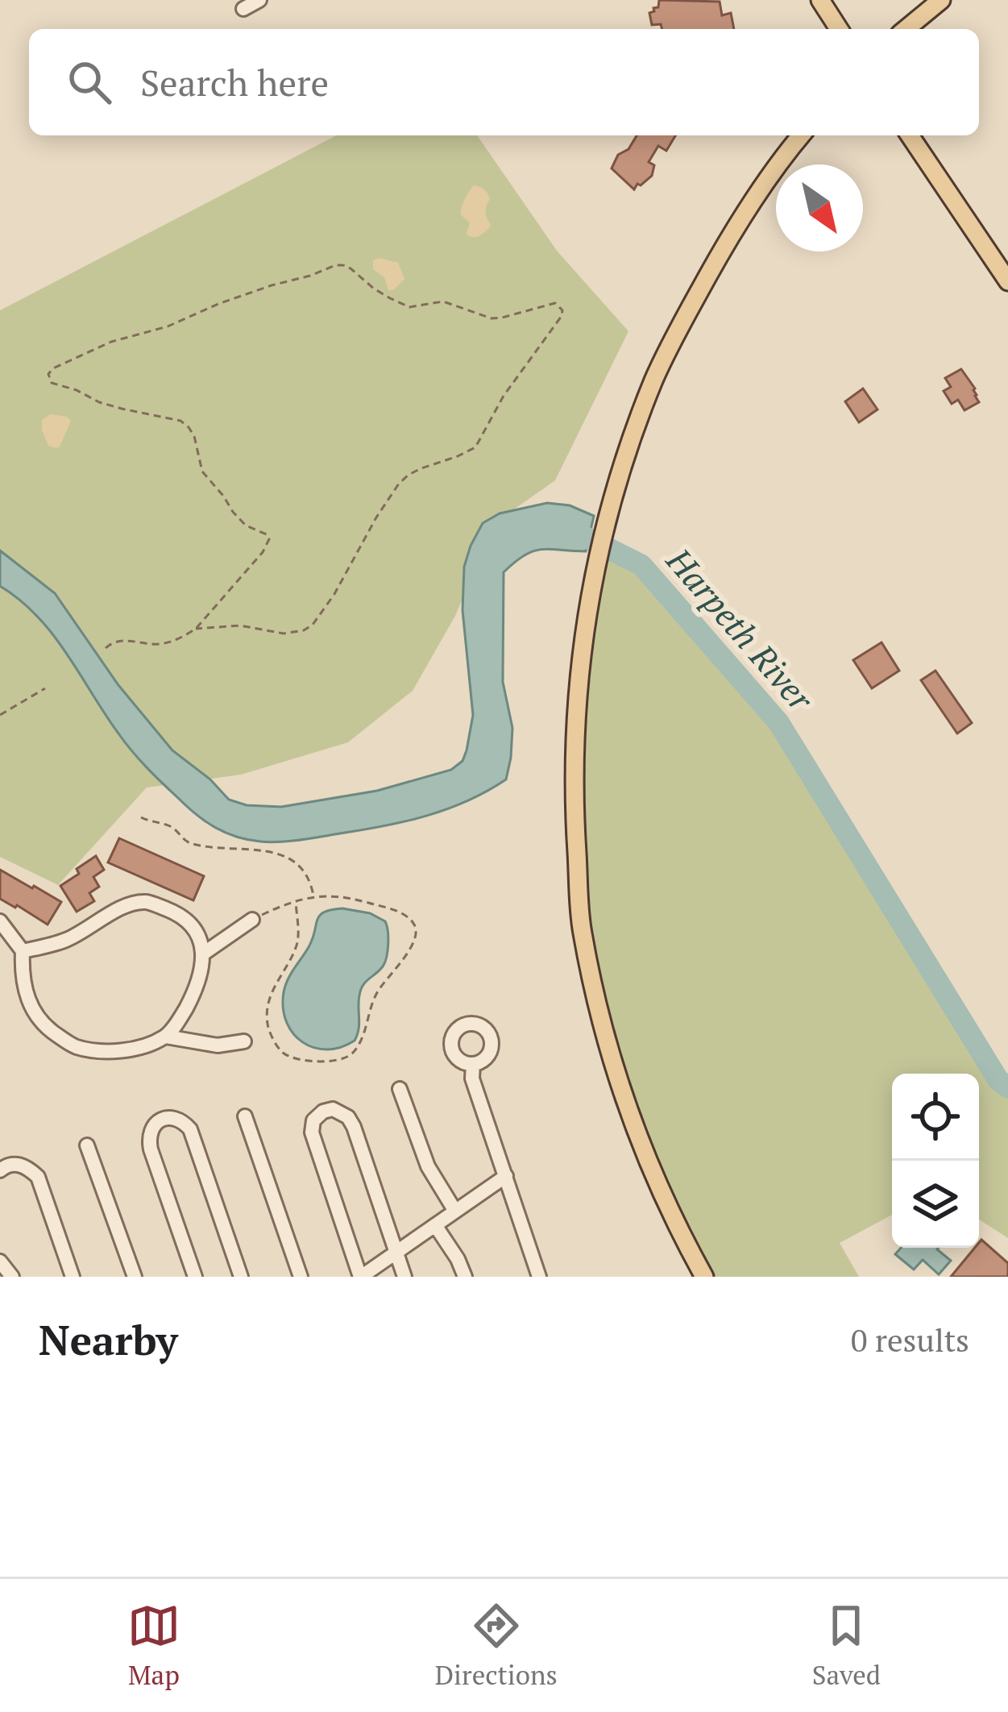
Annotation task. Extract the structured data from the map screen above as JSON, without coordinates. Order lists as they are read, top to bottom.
{
  "water": ["Harpeth River"],
  "north": "bottom right",
  "page": {
    "search": "Search here",
    "heading": ["Nearby", "0 results"],
    "nav": ["Map", "Directions", "Saved"]
  }
}
